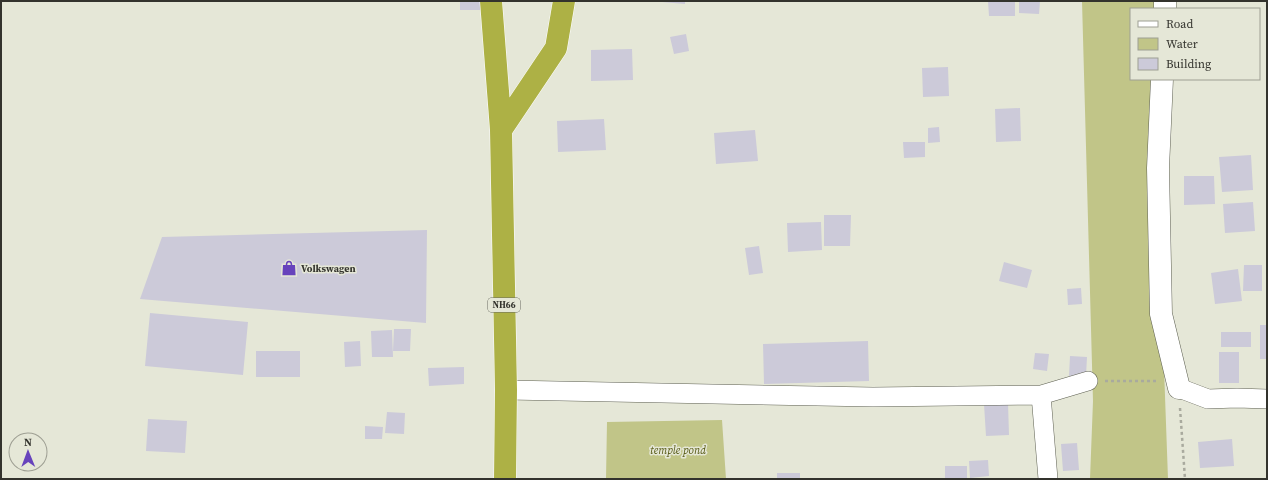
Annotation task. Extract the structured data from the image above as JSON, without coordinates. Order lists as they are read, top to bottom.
{
  "streets": {
    "highway": ["NH66"]
  },
  "water": ["temple pond"],
  "places": {
    "shop": ["Volkswagen"]
  },
  "legend": ["Road", "Water", "Building"],
  "north": "top"
}
